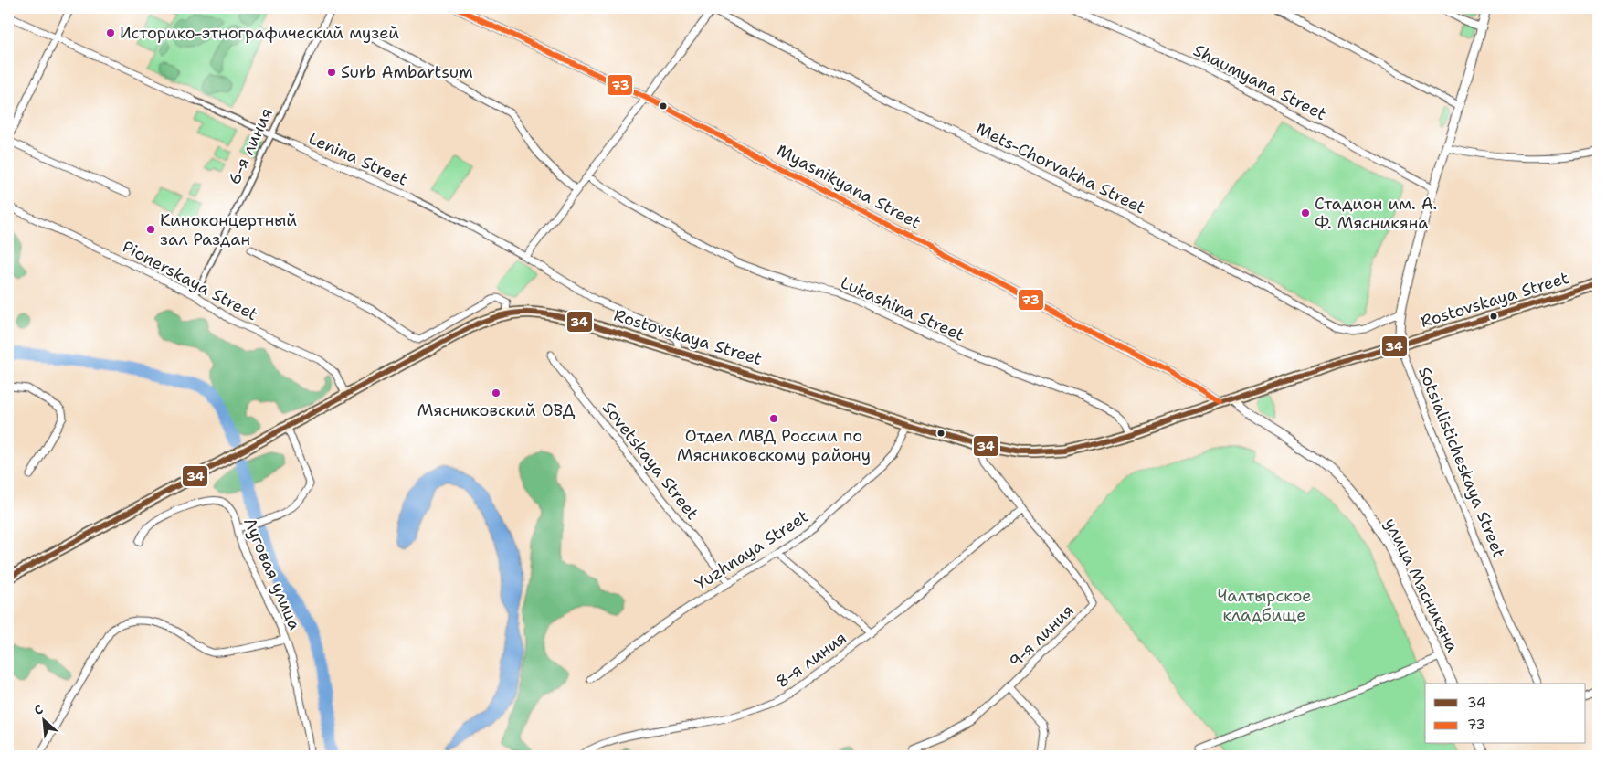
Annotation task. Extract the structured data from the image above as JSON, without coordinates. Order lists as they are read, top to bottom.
{
  "streets": {
    "main road": ["Rostovskaya Street"],
    "street": [
      "Shaumyana Street",
      "6-я линия",
      "Lenina Street",
      "Mets-Chorvakha Street",
      "Myasnikyana Street",
      "Pionerskaya Street",
      "Lukashina Street",
      "Sovetskaya Street",
      "Sotsialisticheskaya Street",
      "Yuzhnaya Street",
      "Луговая улица",
      "улица Мясникяна",
      "9-я линия",
      "8-я линия"
    ]
  },
  "crossings": [
    ["Shaumyana Street", "Sotsialisticheskaya Street"],
    ["6-я линия", "Lenina Street"],
    ["6-я линия", "Pionerskaya Street"],
    ["Lenina Street", "Rostovskaya Street"],
    ["Mets-Chorvakha Street", "Sotsialisticheskaya Street"],
    ["Myasnikyana Street", "Rostovskaya Street"],
    ["Pionerskaya Street", "Rostovskaya Street"],
    ["Rostovskaya Street", "Lukashina Street"],
    ["Rostovskaya Street", "Sotsialisticheskaya Street"],
    ["Rostovskaya Street", "Yuzhnaya Street"],
    ["Rostovskaya Street", "улица Мясникяна"],
    ["Sovetskaya Street", "Yuzhnaya Street"],
    ["9-я линия", "8-я линия"]
  ],
  "parks": ["Чалтырское кладбище"],
  "places": [
    "Историко-этнографический музей",
    "Surb Ambartsum",
    "Стадион им. А. Ф. Мясникяна",
    "Киноконцертный зал Раздан",
    "Мясниковский ОВД",
    "Отдел МВД России по Мясниковскому району"
  ],
  "lines": ["transit line 73", "transit line 34"],
  "legend": ["34", "73"],
  "north": "top left"
}
